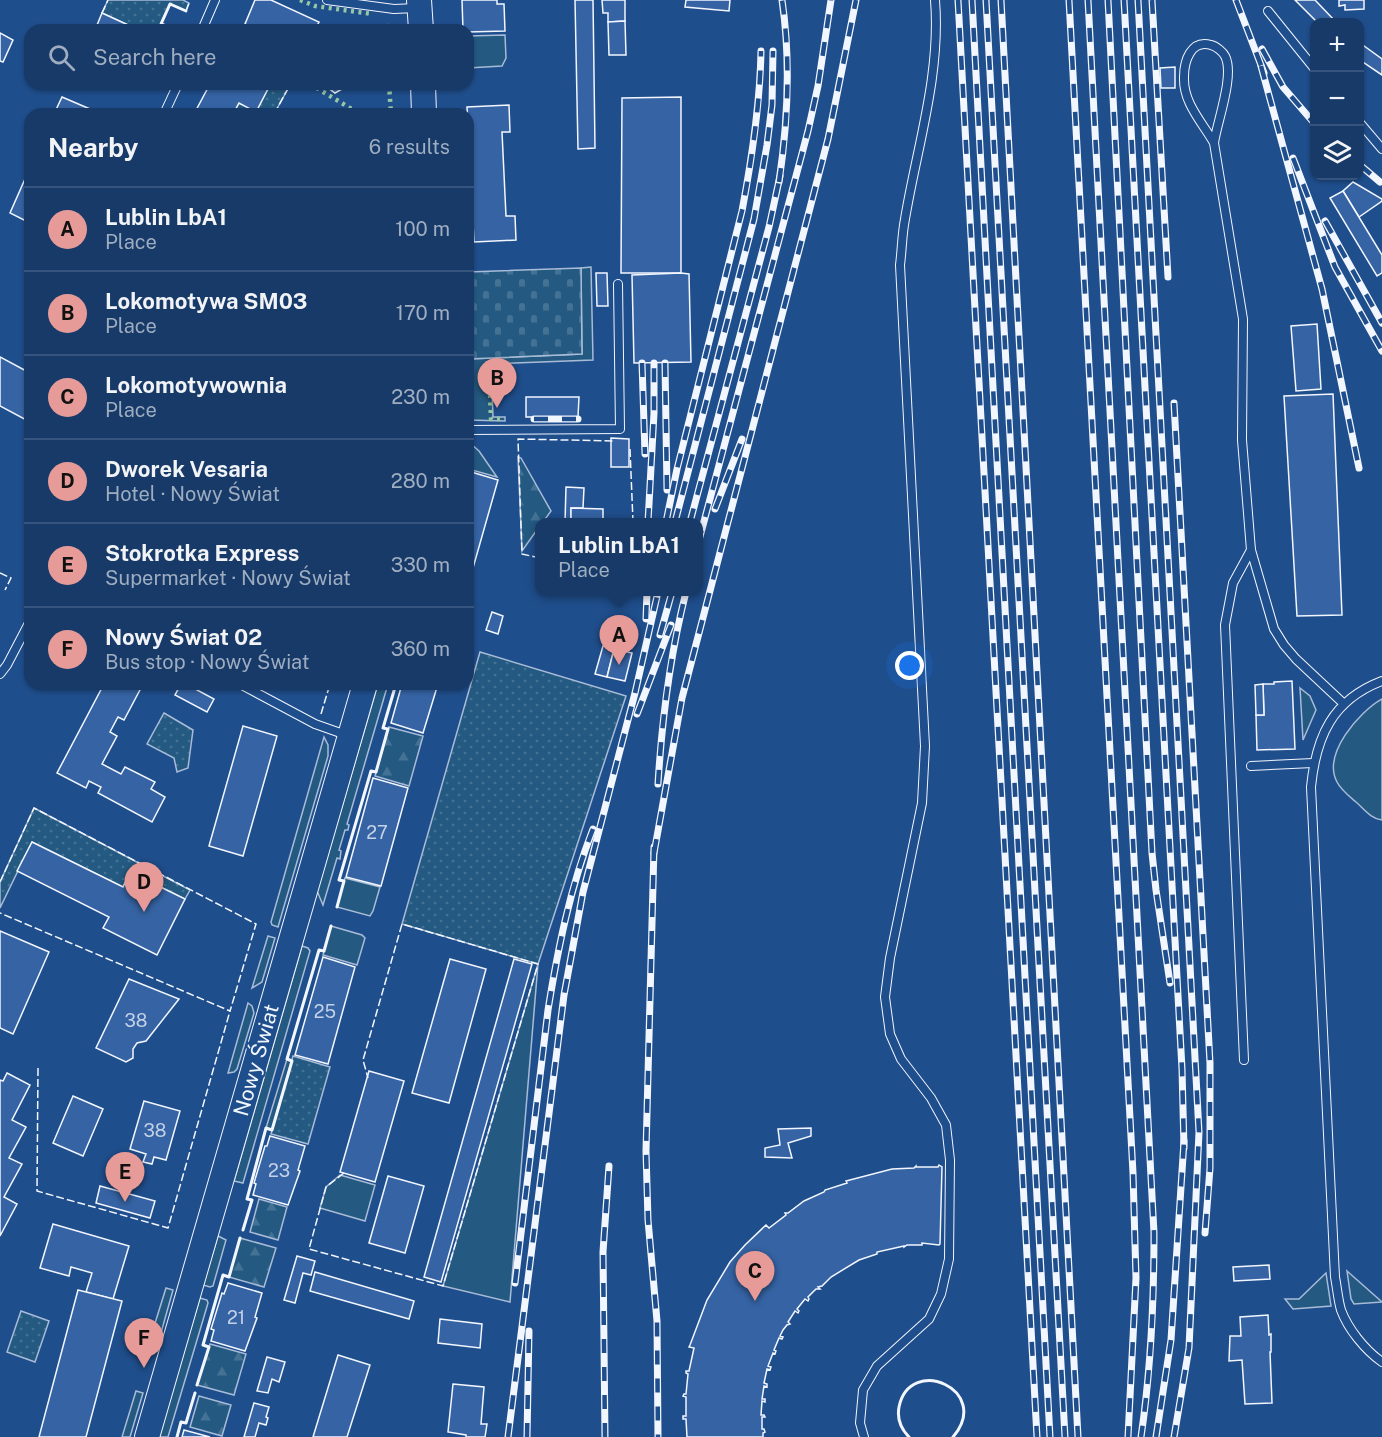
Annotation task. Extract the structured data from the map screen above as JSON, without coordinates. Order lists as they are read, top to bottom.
{
  "streets": {
    "street": ["Nowy Świat"]
  },
  "house_numbers": [
    "27",
    "25",
    "38",
    "38",
    "23",
    "21"
  ],
  "page": {
    "map_buttons": ["+", "−"],
    "search": "Search here",
    "heading": ["Nearby", "6 results"],
    "list": [
      {
        "mark": "A",
        "name": "Lublin LbA1",
        "note": "Place",
        "value": "100 m"
      },
      {
        "mark": "B",
        "name": "Lokomotywa SM03",
        "note": "Place",
        "value": "170 m"
      },
      {
        "mark": "C",
        "name": "Lokomotywownia",
        "note": "Place",
        "value": "230 m"
      },
      {
        "mark": "D",
        "name": "Dworek Vesaria",
        "note": "Hotel · Nowy Świat",
        "value": "280 m"
      },
      {
        "mark": "E",
        "name": "Stokrotka Express",
        "note": "Supermarket · Nowy Świat",
        "value": "330 m"
      },
      {
        "mark": "F",
        "name": "Nowy Świat 02",
        "note": "Bus stop · Nowy Świat",
        "value": "360 m"
      }
    ],
    "pins": [
      "B",
      "A",
      "D",
      "E",
      "C",
      "F"
    ],
    "popup": ["Lublin LbA1", "Place"]
  }
}
